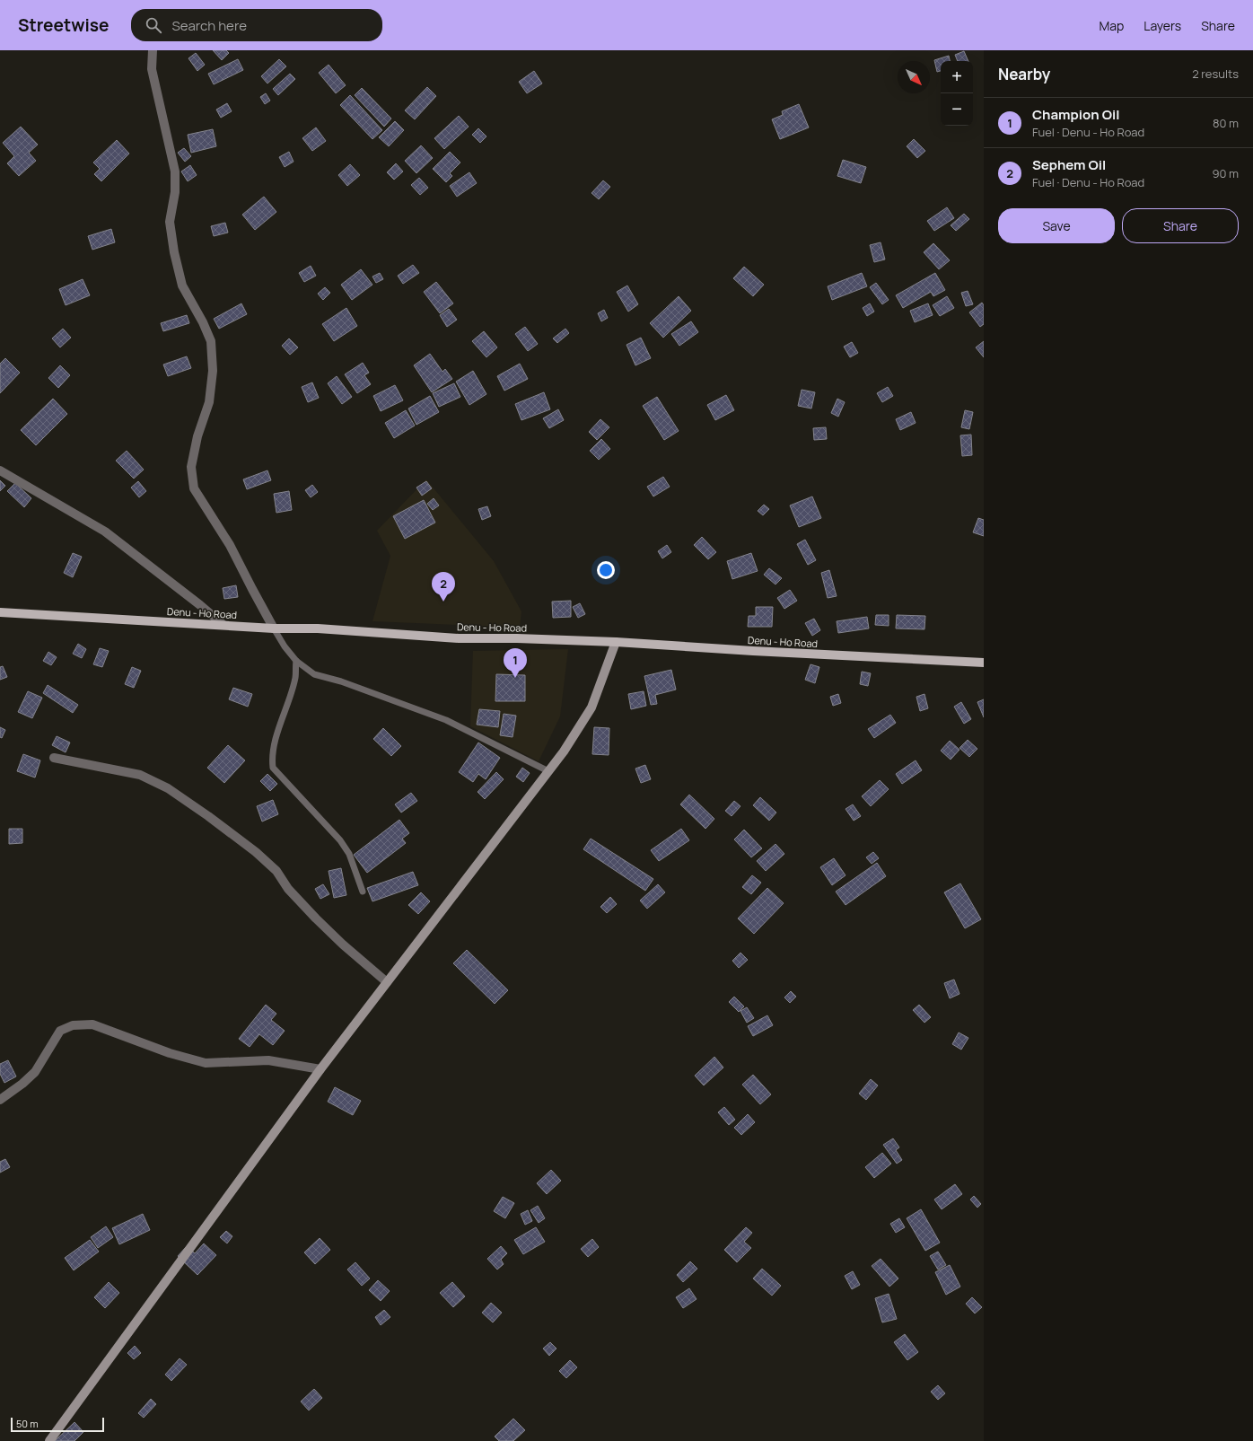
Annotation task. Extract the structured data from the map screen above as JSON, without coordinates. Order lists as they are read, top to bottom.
{
  "streets": {
    "main road": ["Denu - Ho Road"]
  },
  "scale_bar": "50 m",
  "north": "bottom right",
  "page": {
    "header": "Streetwise",
    "search": "Search here",
    "nav": ["Map", "Layers", "Share"],
    "heading": ["Nearby", "2 results"],
    "map_buttons": ["+", "−"],
    "list": [
      {
        "mark": "1",
        "name": "Champion Oil",
        "note": "Fuel · Denu - Ho Road",
        "value": "80 m"
      },
      {
        "mark": "2",
        "name": "Sephem Oil",
        "note": "Fuel · Denu - Ho Road",
        "value": "90 m"
      }
    ],
    "buttons": ["Save", "Share"],
    "pins": ["2", "1"],
    "scale": "50 m"
  }
}
